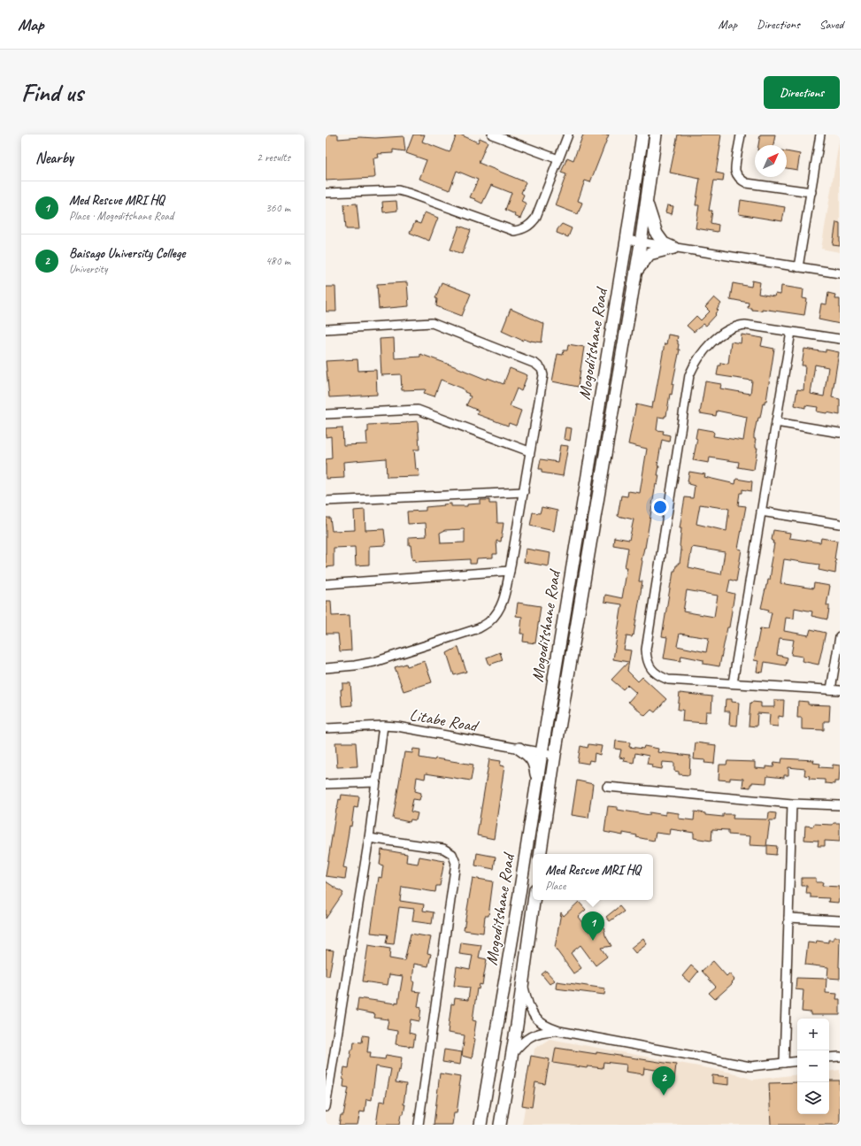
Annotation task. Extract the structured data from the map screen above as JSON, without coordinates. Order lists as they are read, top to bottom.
{
  "streets": {
    "main road": ["Mogoditshane Road"],
    "street": ["Litabe Road"]
  },
  "crossings": [
    ["Mogoditshane Road", "Litabe Road"]
  ],
  "north": "top right",
  "page": {
    "header": "Map",
    "nav": ["Map", "Directions", "Saved"],
    "buttons": "Directions",
    "title": "Find us",
    "heading": ["Nearby", "2 results"],
    "list": [
      {
        "mark": "1",
        "name": "Med Rescue MRI HQ",
        "note": "Place · Mogoditshane Road",
        "value": "360 m"
      },
      {
        "mark": "2",
        "name": "Baisago University College",
        "note": "University",
        "value": "480 m"
      }
    ],
    "popup": ["Med Rescue MRI HQ", "Place"],
    "pins": ["1", "2"],
    "map_buttons": ["+", "−"]
  }
}
